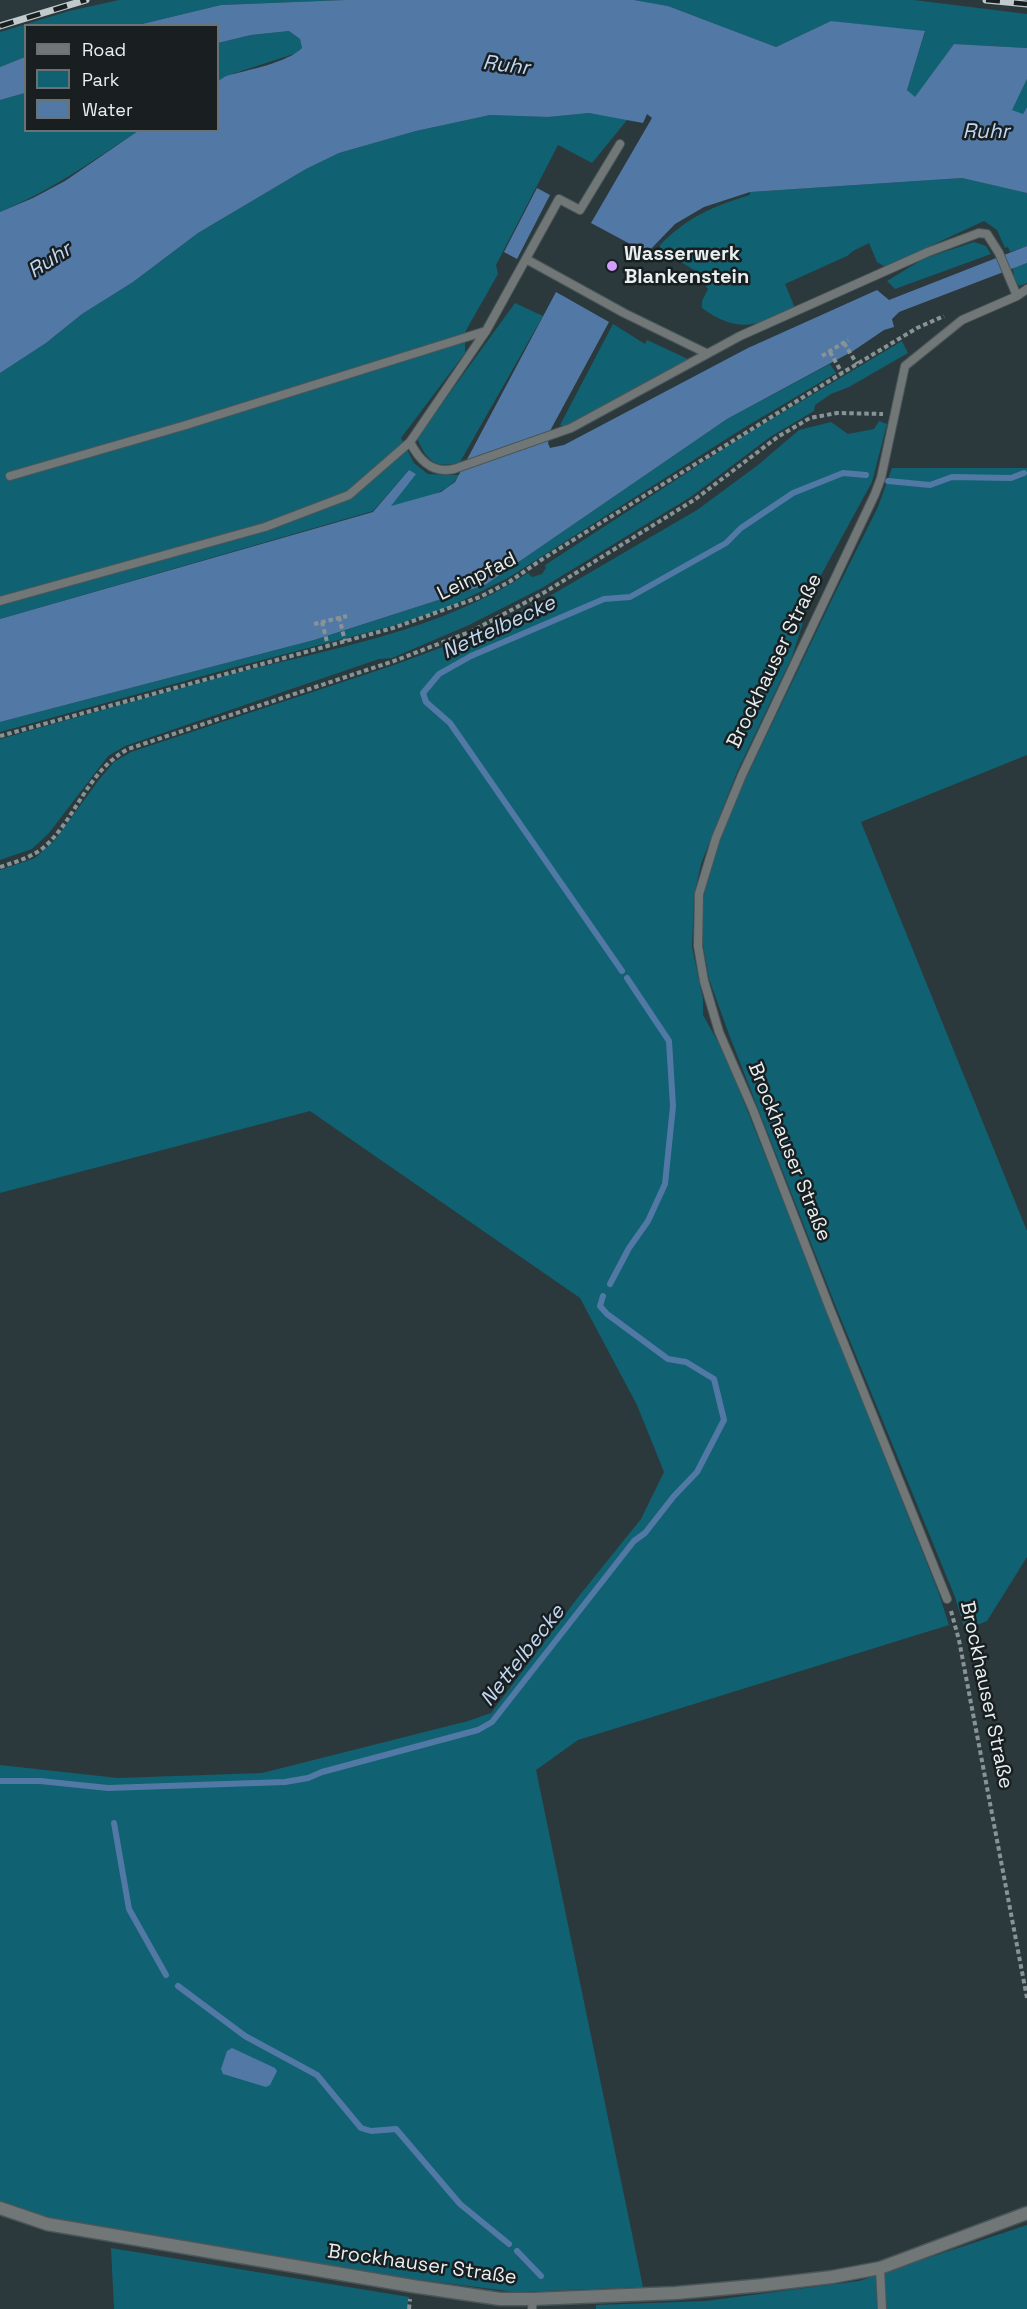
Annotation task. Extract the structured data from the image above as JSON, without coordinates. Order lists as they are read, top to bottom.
{
  "streets": {
    "street": ["Brockhauser Straße"],
    "path": ["Leinpfad"]
  },
  "water": ["Ruhr", "Nettelbecke"],
  "places": ["Wasserwerk Blankenstein"],
  "legend": ["Road", "Park", "Water"]
}
